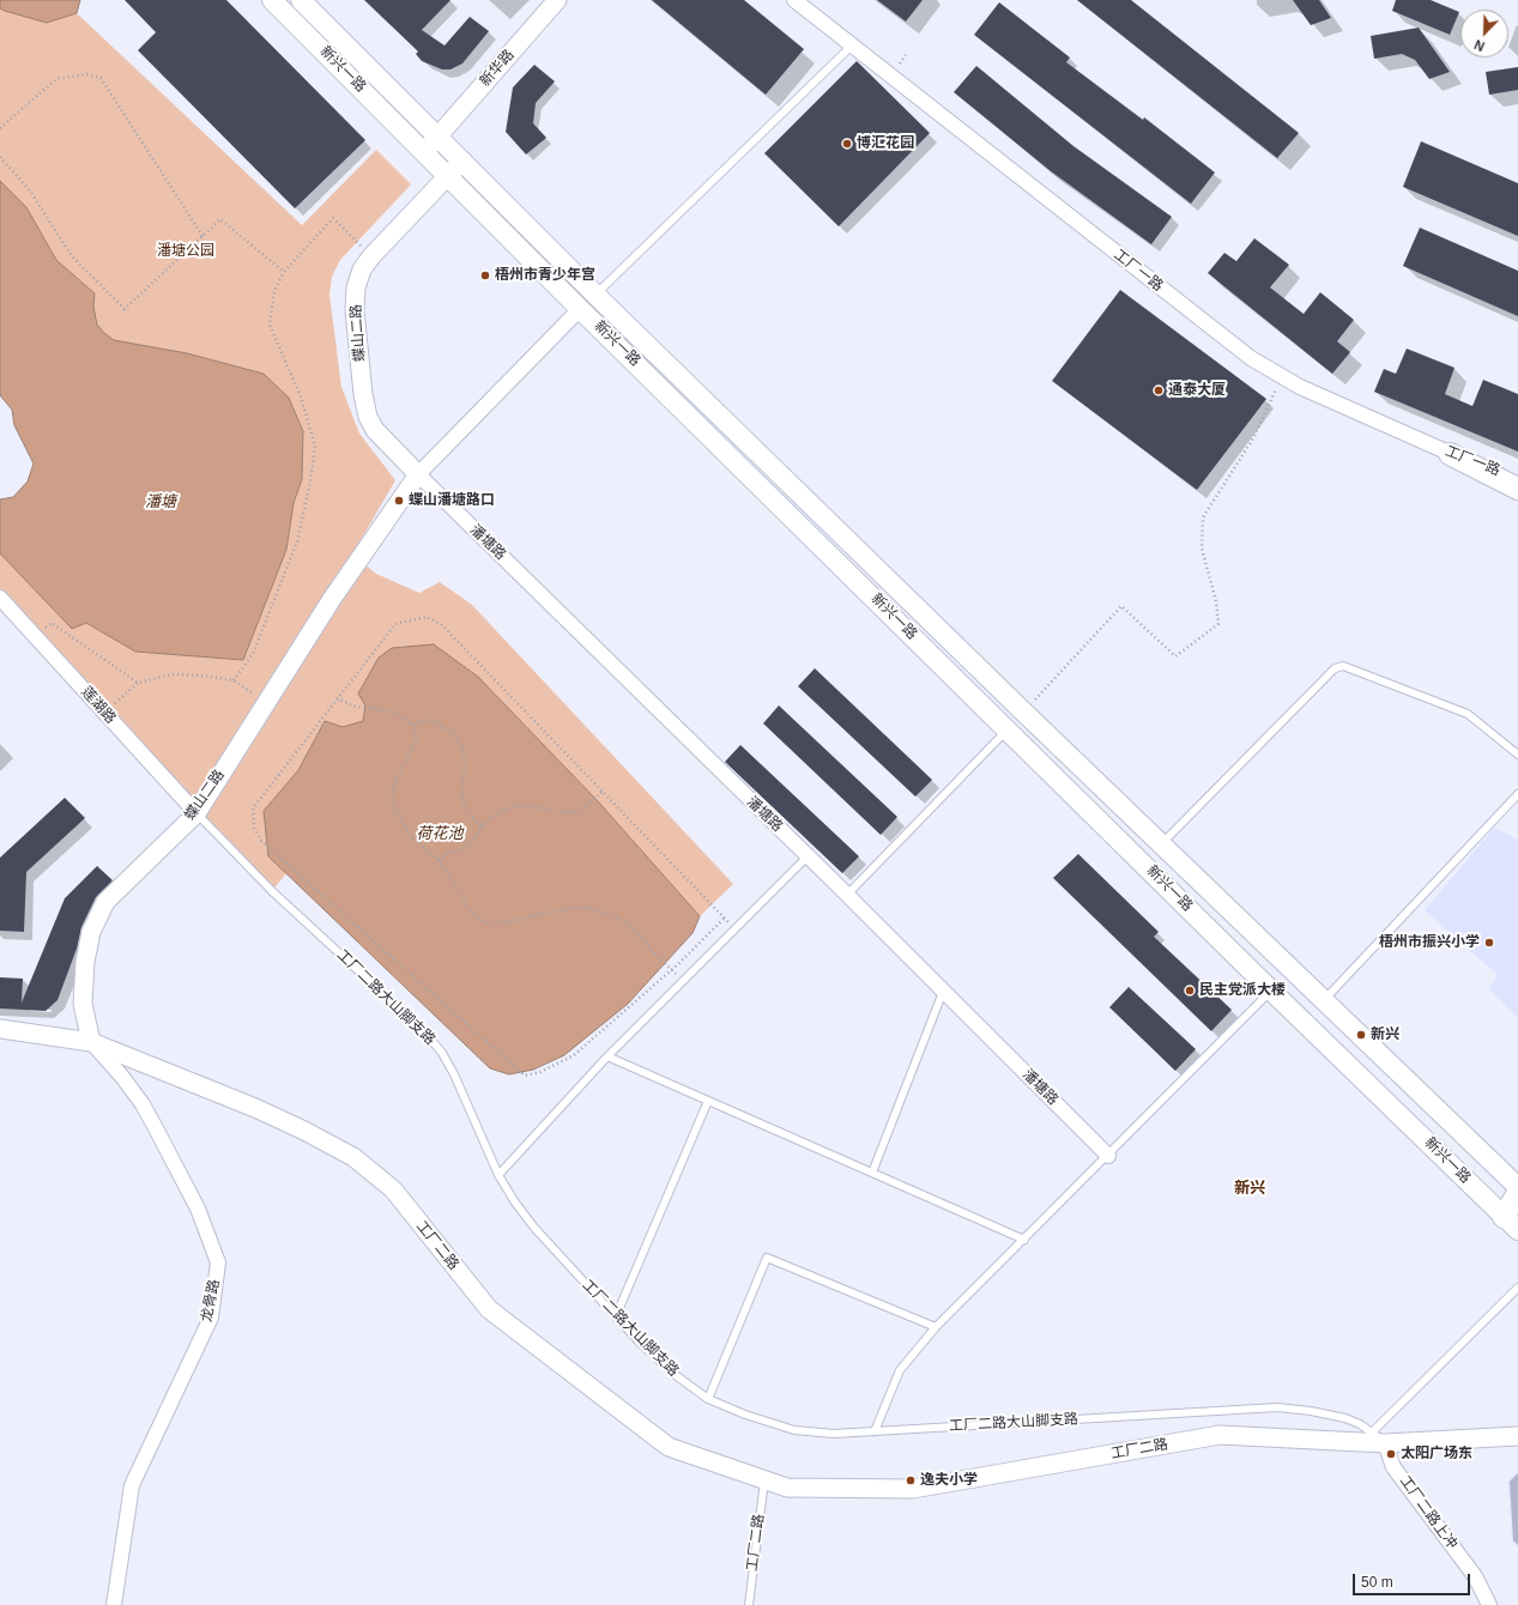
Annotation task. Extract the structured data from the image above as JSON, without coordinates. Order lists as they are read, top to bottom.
{
  "streets": {
    "main road": ["新兴一路"],
    "street": [
      "新华路",
      "工厂一路",
      "蝶山二路",
      "潘塘路",
      "莲湖路",
      "工厂二路",
      "龙骨路",
      "工厂二路上冲"
    ],
    "lane": ["工厂二路大山脚支路"]
  },
  "crossings": [
    ["新华路", "新兴一路"],
    ["新兴一路", "蝶山二路"],
    ["蝶山二路", "潘塘路"],
    ["蝶山二路", "莲湖路"],
    ["蝶山二路", "工厂二路大山脚支路"],
    ["蝶山二路", "工厂二路"],
    ["蝶山二路", "龙骨路"],
    ["莲湖路", "工厂二路大山脚支路"],
    ["工厂二路大山脚支路", "工厂二路"],
    ["工厂二路大山脚支路", "工厂二路上冲"],
    ["工厂二路", "龙骨路"],
    ["工厂二路", "工厂二路上冲"]
  ],
  "districts": ["新兴"],
  "water": ["潘塘", "荷花池"],
  "parks": ["潘塘公园"],
  "places": [
    "博汇花园",
    "梧州市青少年宫",
    "通泰大厦",
    "蝶山潘塘路口",
    "梧州市振兴小学",
    "民主党派大楼",
    "新兴",
    "太阳广场东",
    "逸夫小学"
  ],
  "scale_bar": "50 m",
  "north": "bottom left"
}
